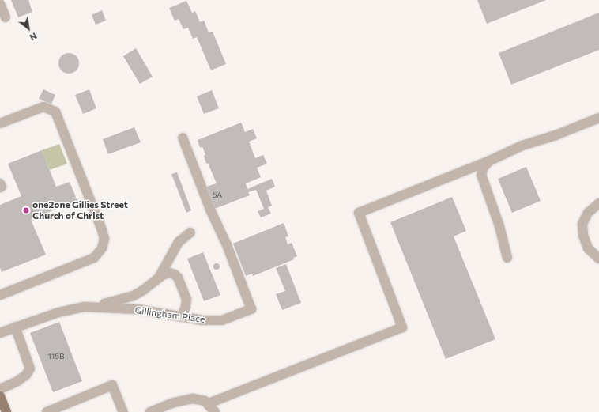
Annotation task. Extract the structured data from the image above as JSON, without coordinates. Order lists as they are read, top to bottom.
{
  "streets": {
    "street": ["Gillingham Place"]
  },
  "places": ["one2one Gillies Street Church of Christ"],
  "house_numbers": ["5A", "115B"],
  "north": "bottom right"
}
